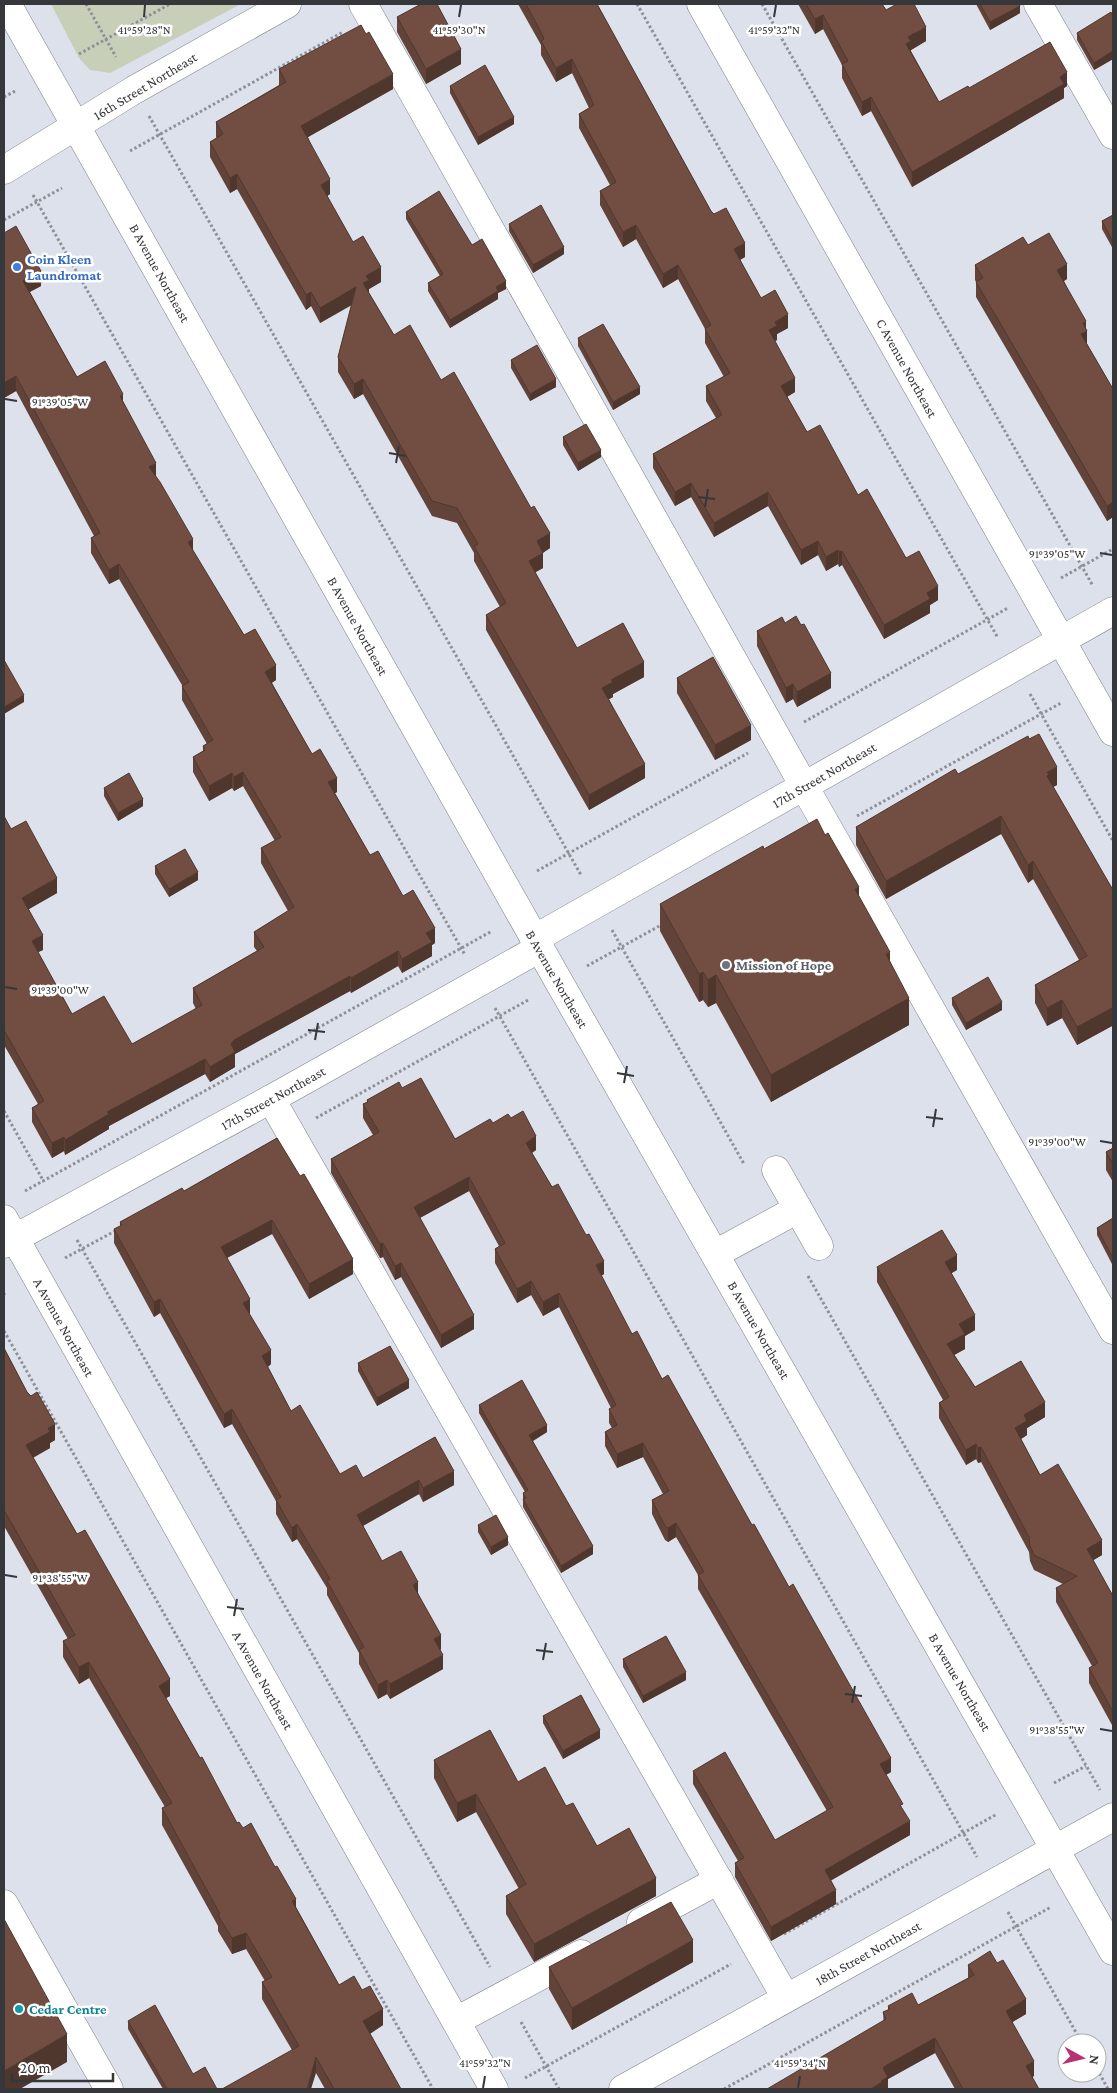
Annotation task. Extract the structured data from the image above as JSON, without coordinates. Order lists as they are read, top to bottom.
{
  "streets": {
    "street": [
      "16th Street Northeast",
      "B Avenue Northeast",
      "C Avenue Northeast",
      "17th Street Northeast",
      "A Avenue Northeast",
      "18th Street Northeast"
    ]
  },
  "crossings": [
    ["16th Street Northeast", "B Avenue Northeast"],
    ["B Avenue Northeast", "17th Street Northeast"],
    ["B Avenue Northeast", "18th Street Northeast"],
    ["C Avenue Northeast", "17th Street Northeast"],
    ["17th Street Northeast", "A Avenue Northeast"]
  ],
  "places": ["Coin Kleen Laundromat", "Mission of Hope", "Cedar Centre"],
  "scale_bar": "20 m",
  "north": "right",
  "coordinates": [
    "41°59'28\"N",
    "41°59'30\"N",
    "41°59'32\"N",
    "91°39'05\"W",
    "91°39'00\"W",
    "91°38'55\"W",
    "41°59'34\"N"
  ]
}
